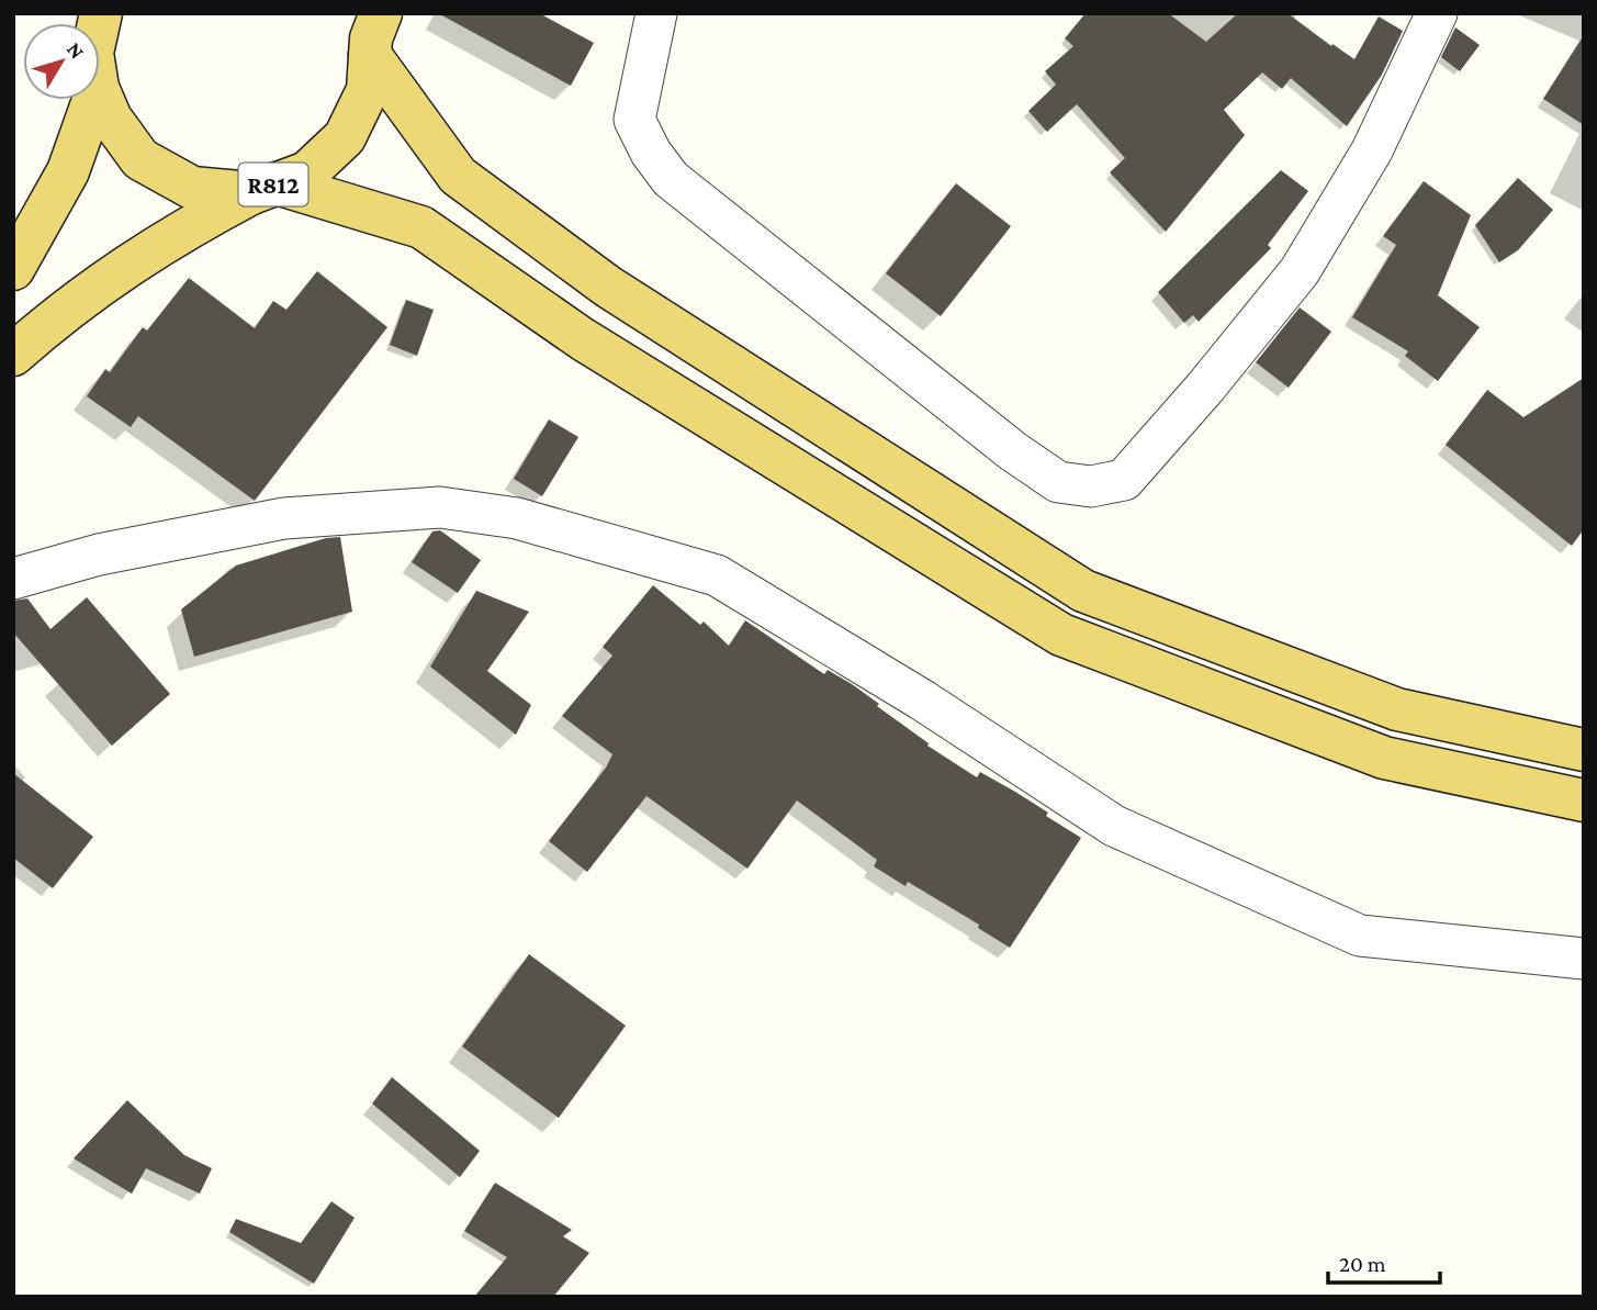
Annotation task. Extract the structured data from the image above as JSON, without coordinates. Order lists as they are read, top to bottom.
{
  "streets": {
    "main road": ["R812"]
  },
  "scale_bar": "20 m",
  "north": "top right"
}
